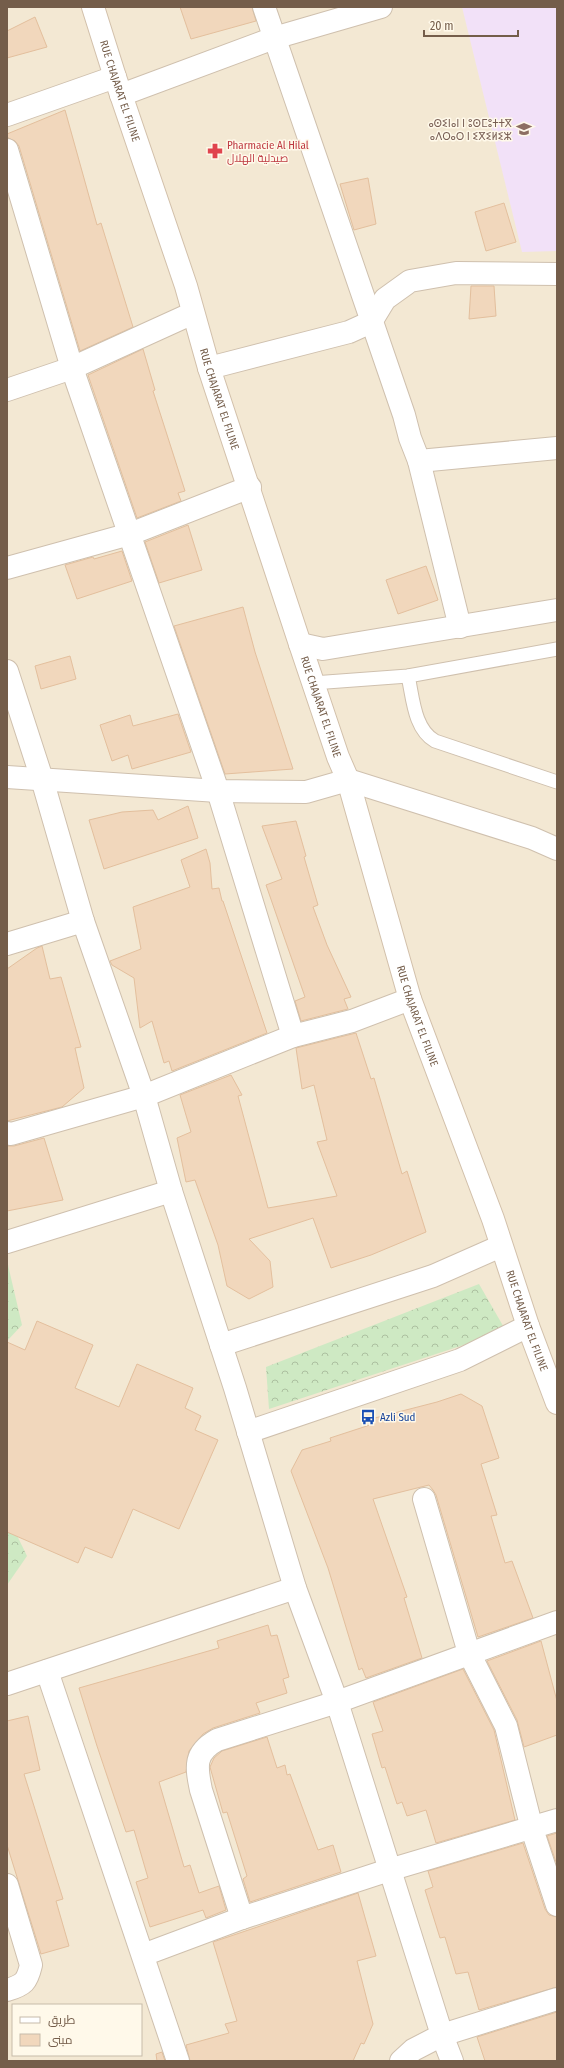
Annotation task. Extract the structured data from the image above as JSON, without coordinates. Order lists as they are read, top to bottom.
{
  "streets": {
    "street": ["RUE CHAJARAT EL FILINE"]
  },
  "places": {
    "school or university": ["ⴰⵙⵉⵏⴰⵏ ⵏ ⵓⵙⵎⵓⵜⵜⴳ ⴰⴷⵔⴰⵔ ⵏ ⵉⴳⵉⵍⵉⵣ"],
    "pharmacy": ["Pharmacie Al Hilal صيدلية الهلال"],
    "bus stop": ["Azli Sud"]
  },
  "legend": ["طريق", "مبنى"],
  "scale_bar": "20 m"
}
